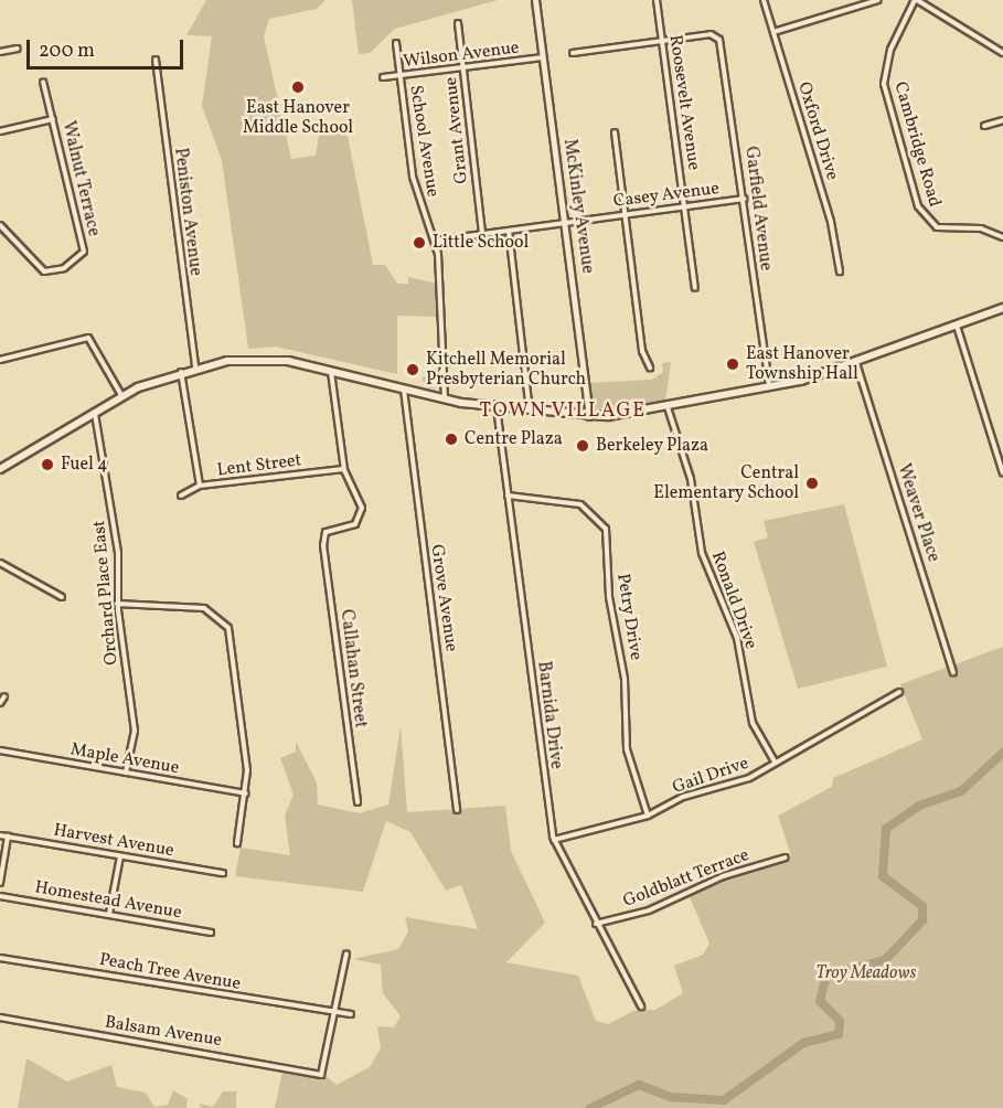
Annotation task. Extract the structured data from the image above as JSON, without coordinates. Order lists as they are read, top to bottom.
{
  "streets": {
    "street": [
      "Wilson Avenue",
      "Roosevelt Avenue",
      "Grant Avenue",
      "Oxford Drive",
      "School Avenue",
      "Cambridge Road",
      "Walnut Terrace",
      "Casey Avenue",
      "McKinley Avenue",
      "Garfield Avenue",
      "Peniston Avenue",
      "Lent Street",
      "Weaver Place",
      "Orchard Place East",
      "Grove Avenue",
      "Ronald Drive",
      "Petry Drive",
      "Callahan Street",
      "Barnida Drive",
      "Maple Avenue",
      "Gail Drive",
      "Harvest Avenue",
      "Goldblatt Terrace",
      "Homestead Avenue",
      "Peach Tree Avenue",
      "Balsam Avenue"
    ]
  },
  "crossings": [
    ["Wilson Avenue", "Grant Avenue"],
    ["Wilson Avenue", "School Avenue"],
    ["Wilson Avenue", "McKinley Avenue"],
    ["Roosevelt Avenue", "Casey Avenue"],
    ["Roosevelt Avenue", "Garfield Avenue"],
    ["Grant Avenue", "Casey Avenue"],
    ["School Avenue", "Casey Avenue"],
    ["Casey Avenue", "McKinley Avenue"],
    ["Casey Avenue", "Garfield Avenue"],
    ["Lent Street", "Callahan Street"],
    ["Orchard Place East", "Maple Avenue"],
    ["Ronald Drive", "Gail Drive"],
    ["Petry Drive", "Barnida Drive"],
    ["Petry Drive", "Gail Drive"],
    ["Barnida Drive", "Gail Drive"],
    ["Barnida Drive", "Goldblatt Terrace"],
    ["Peach Tree Avenue", "Balsam Avenue"]
  ],
  "districts": ["TOWN VILLAGE"],
  "parks": ["Troy Meadows"],
  "places": [
    "East Hanover Middle School",
    "Little School",
    "East Hanover Township Hall",
    "Kitchell Memorial Presbyterian Church",
    "Centre Plaza",
    "Berkeley Plaza",
    "Fuel 4",
    "Central Elementary School"
  ],
  "scale_bar": "200 m"
}
